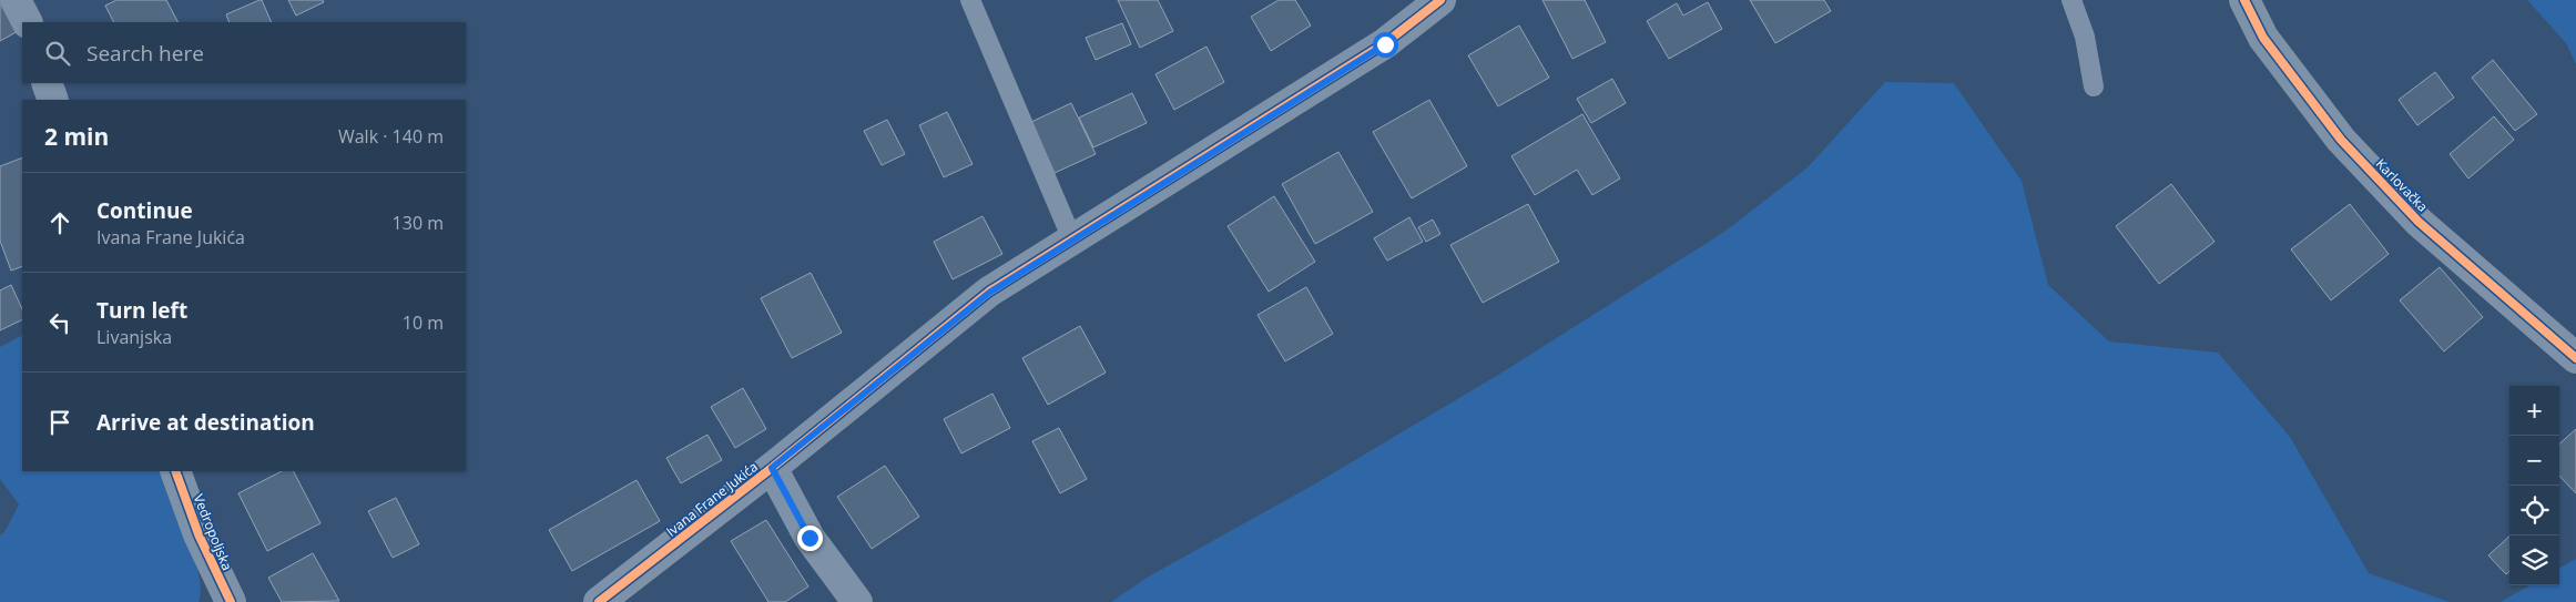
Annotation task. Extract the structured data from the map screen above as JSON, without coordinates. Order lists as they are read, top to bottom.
{
  "streets": {
    "street": ["Karlovačka", "Ivana Frane Jukića", "Vedropoljska"]
  },
  "page": {
    "search": "Search here",
    "heading": ["2 min", "Walk · 140 m"],
    "list": [
      ["Continue", "Ivana Frane Jukića", "130 m"],
      ["Turn left", "Livanjska", "10 m"],
      "Arrive at destination"
    ],
    "map_buttons": ["+", "−"]
  }
}
